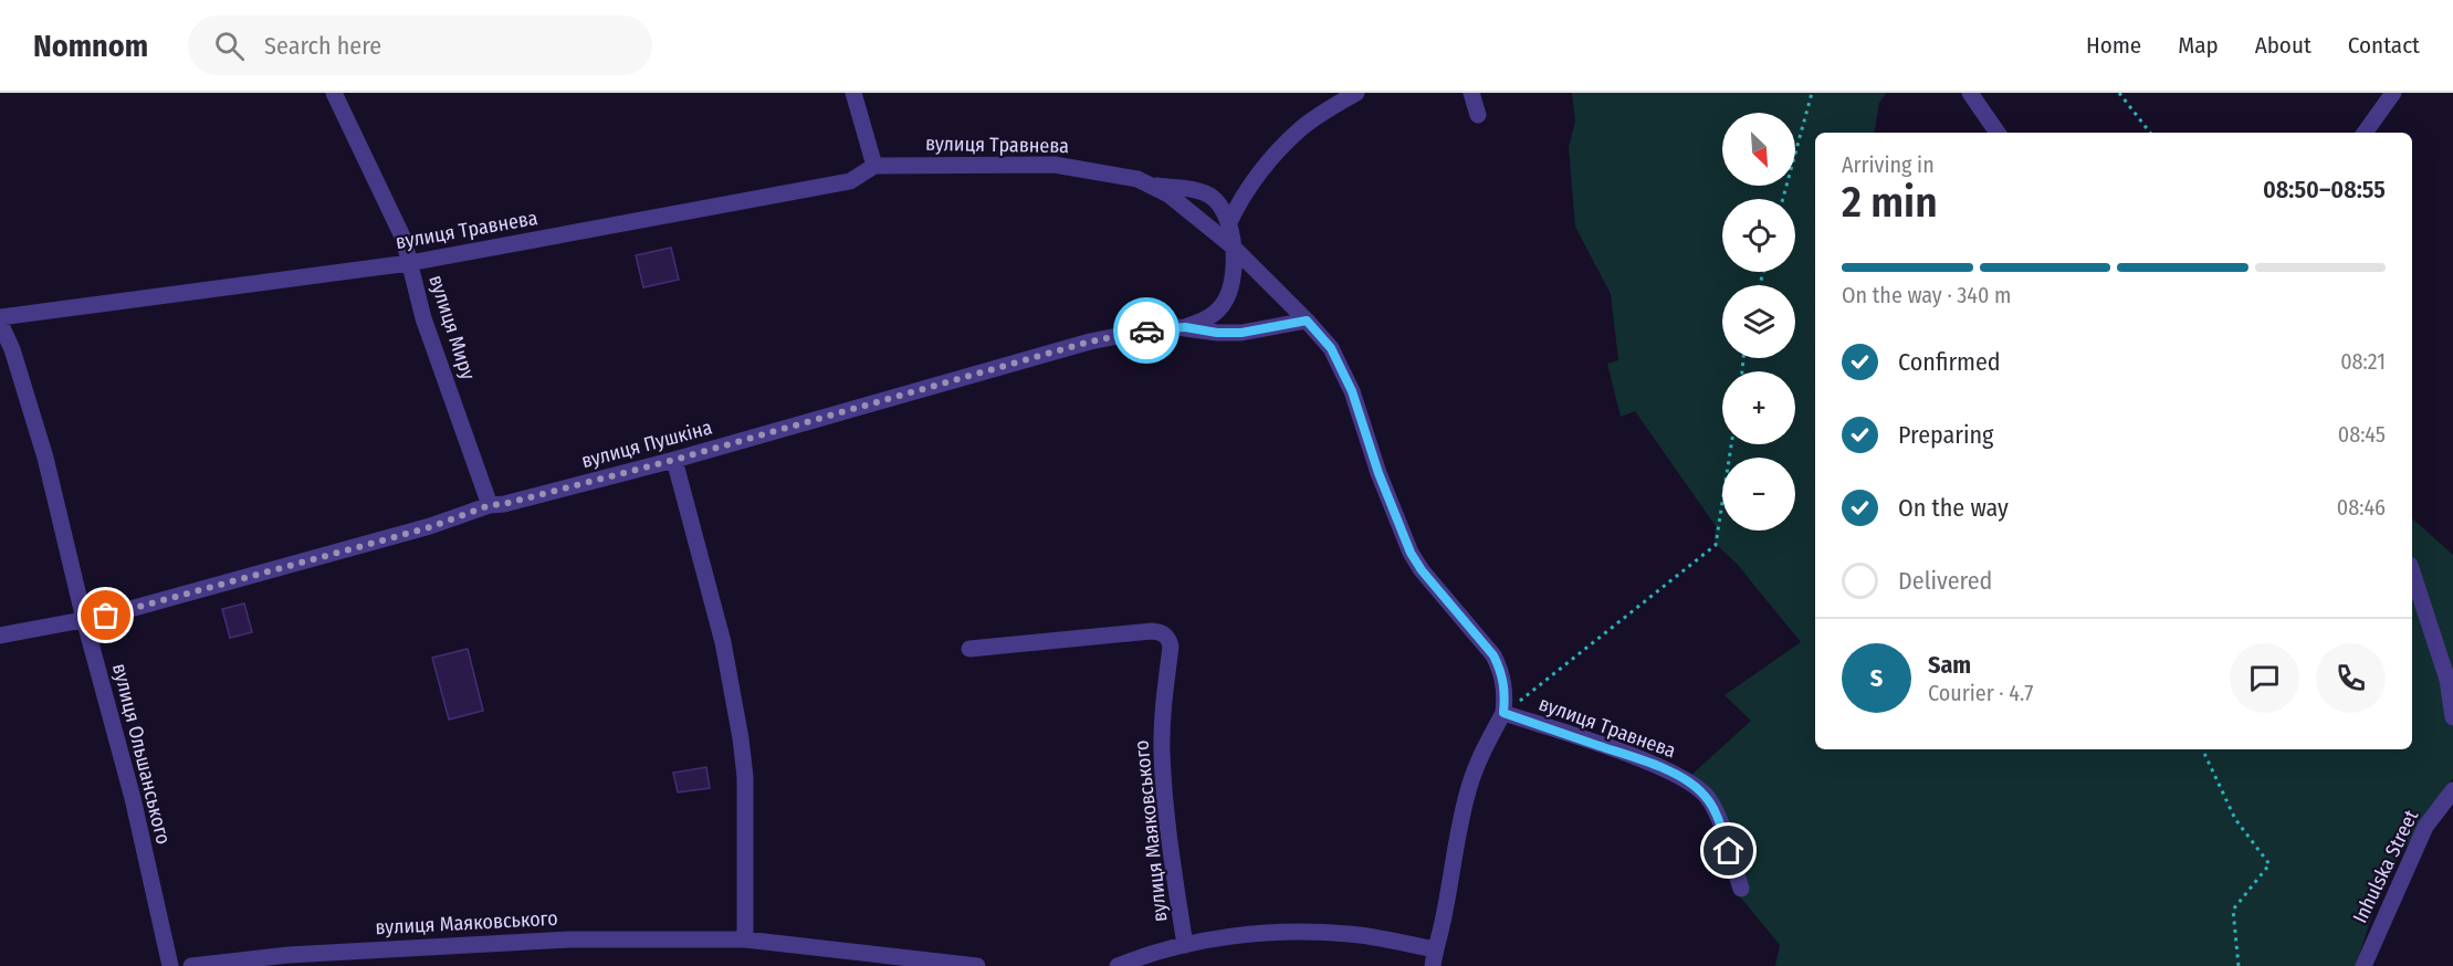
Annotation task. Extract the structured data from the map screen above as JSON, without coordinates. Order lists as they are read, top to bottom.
{
  "streets": {
    "street": [
      "вулиця Травнева",
      "вулиця Миру",
      "вулиця Пушкіна",
      "вулиця Ольшанського",
      "вулиця Маяковського",
      "Inhulska Street"
    ]
  },
  "crossings": [
    ["вулиця Травнева", "вулиця Миру"],
    ["вулиця Травнева", "вулиця Пушкіна"],
    ["вулиця Миру", "вулиця Пушкіна"],
    ["вулиця Пушкіна", "вулиця Ольшанського"]
  ],
  "north": "bottom right",
  "page": {
    "header": "Nomnom",
    "search": "Search here",
    "nav": [
      "Home",
      "Map",
      "About",
      "Contact"
    ],
    "map_buttons": ["+", "−"],
    "heading": ["2 min", "Arriving in", "08:50–08:55"],
    "panel": ["Sam", "Courier · 4.7"],
    "bar": "On the way · 340 m",
    "list": [
      ["Confirmed", "08:21"],
      ["Preparing", "08:45"],
      ["On the way", "08:46"],
      "Delivered"
    ],
    "round": "S"
  }
}
